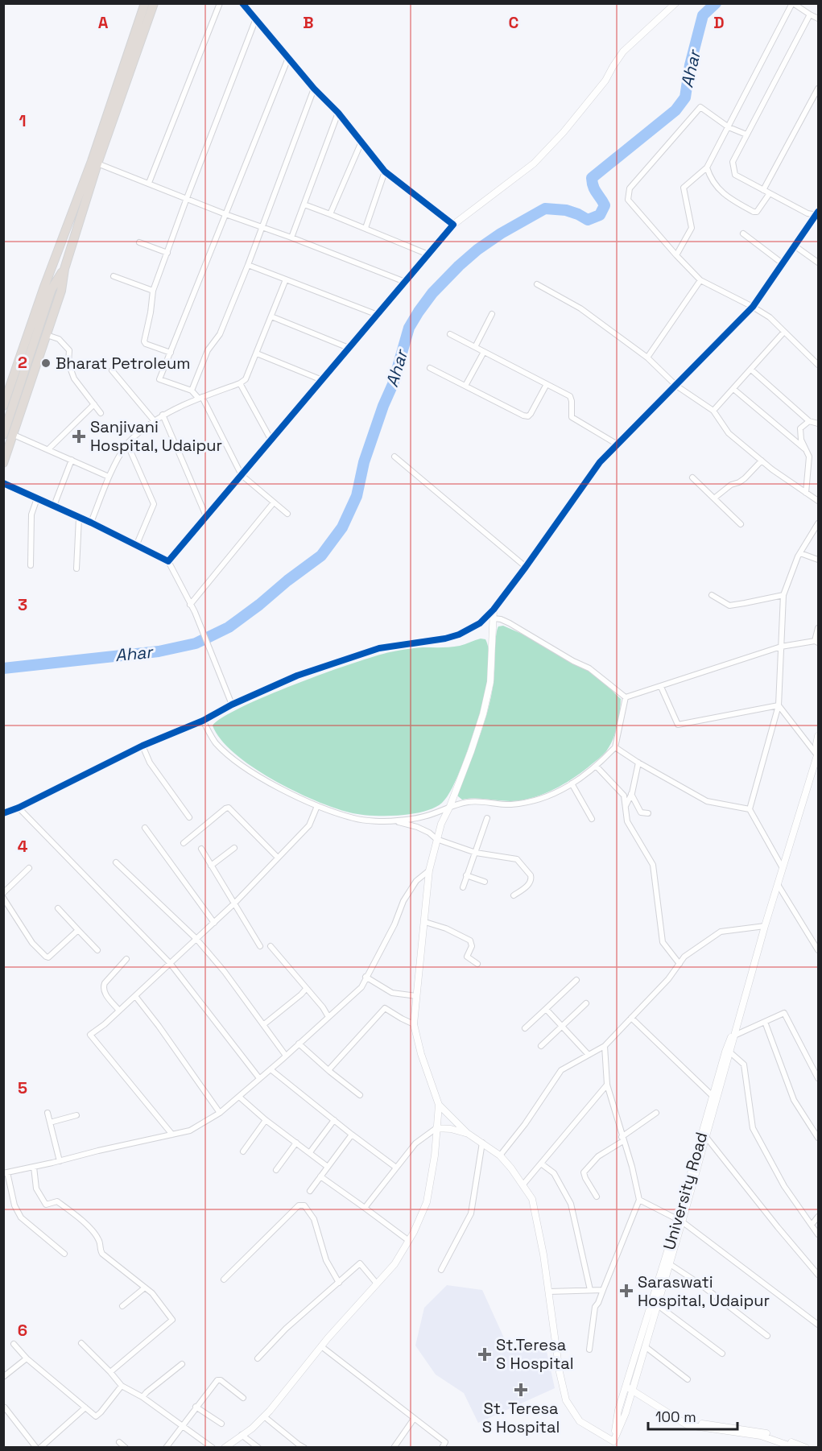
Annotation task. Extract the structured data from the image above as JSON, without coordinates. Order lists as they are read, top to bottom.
{
  "streets": {
    "street": ["University Road"]
  },
  "water": ["Ahar"],
  "places": {
    "other": ["Bharat Petroleum"],
    "health": [
      "Sanjivani Hospital, Udaipur",
      "Saraswati Hospital, Udaipur",
      "St.Teresa S Hospital",
      "St. Teresa S Hospital"
    ]
  },
  "scale_bar": "100 m",
  "grid": {
    "columns": [
      "A",
      "B",
      "C",
      "D"
    ],
    "rows": [
      "1",
      "2",
      "3",
      "4",
      "5",
      "6"
    ]
  }
}
